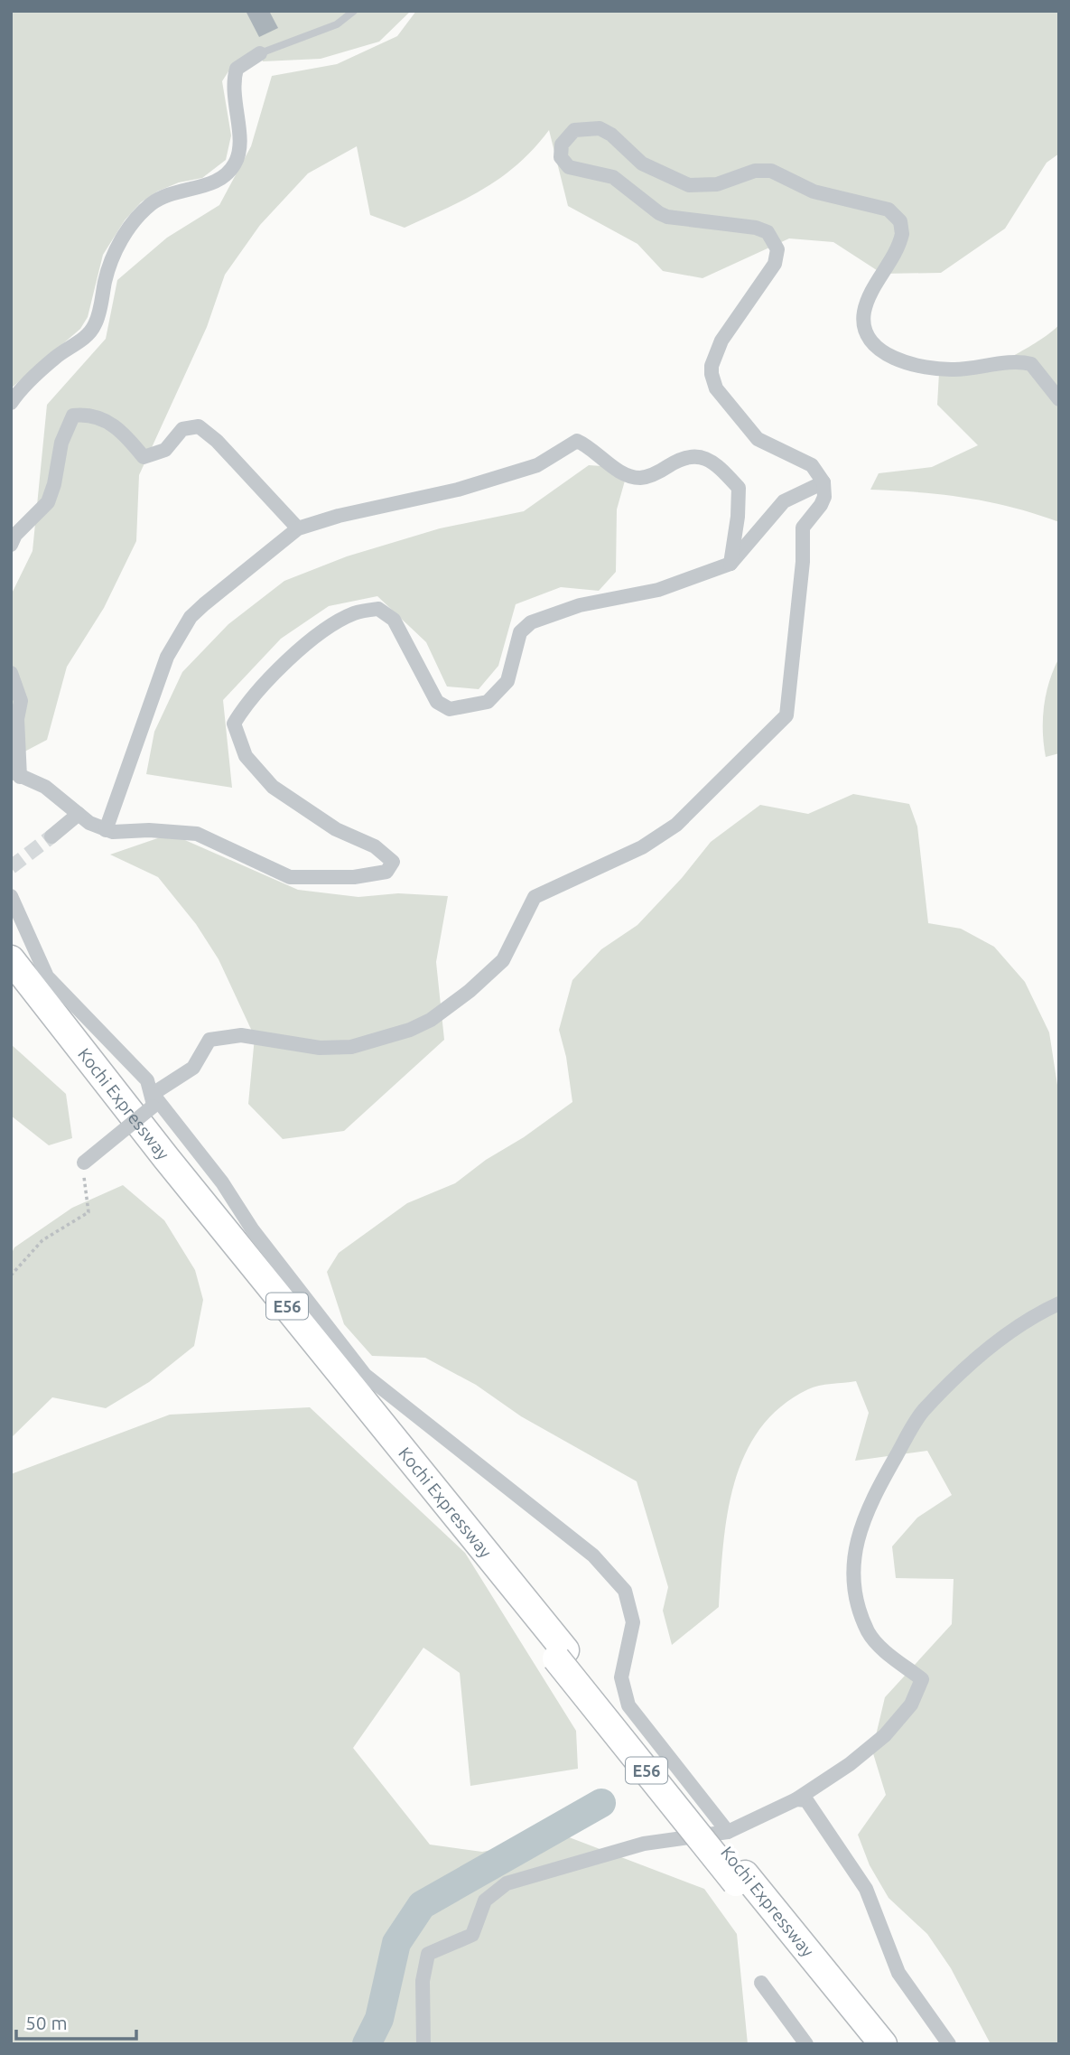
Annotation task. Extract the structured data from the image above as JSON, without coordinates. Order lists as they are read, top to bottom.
{
  "streets": {
    "highway": ["Kochi Expressway", "E56"]
  },
  "scale_bar": "50 m"
}
